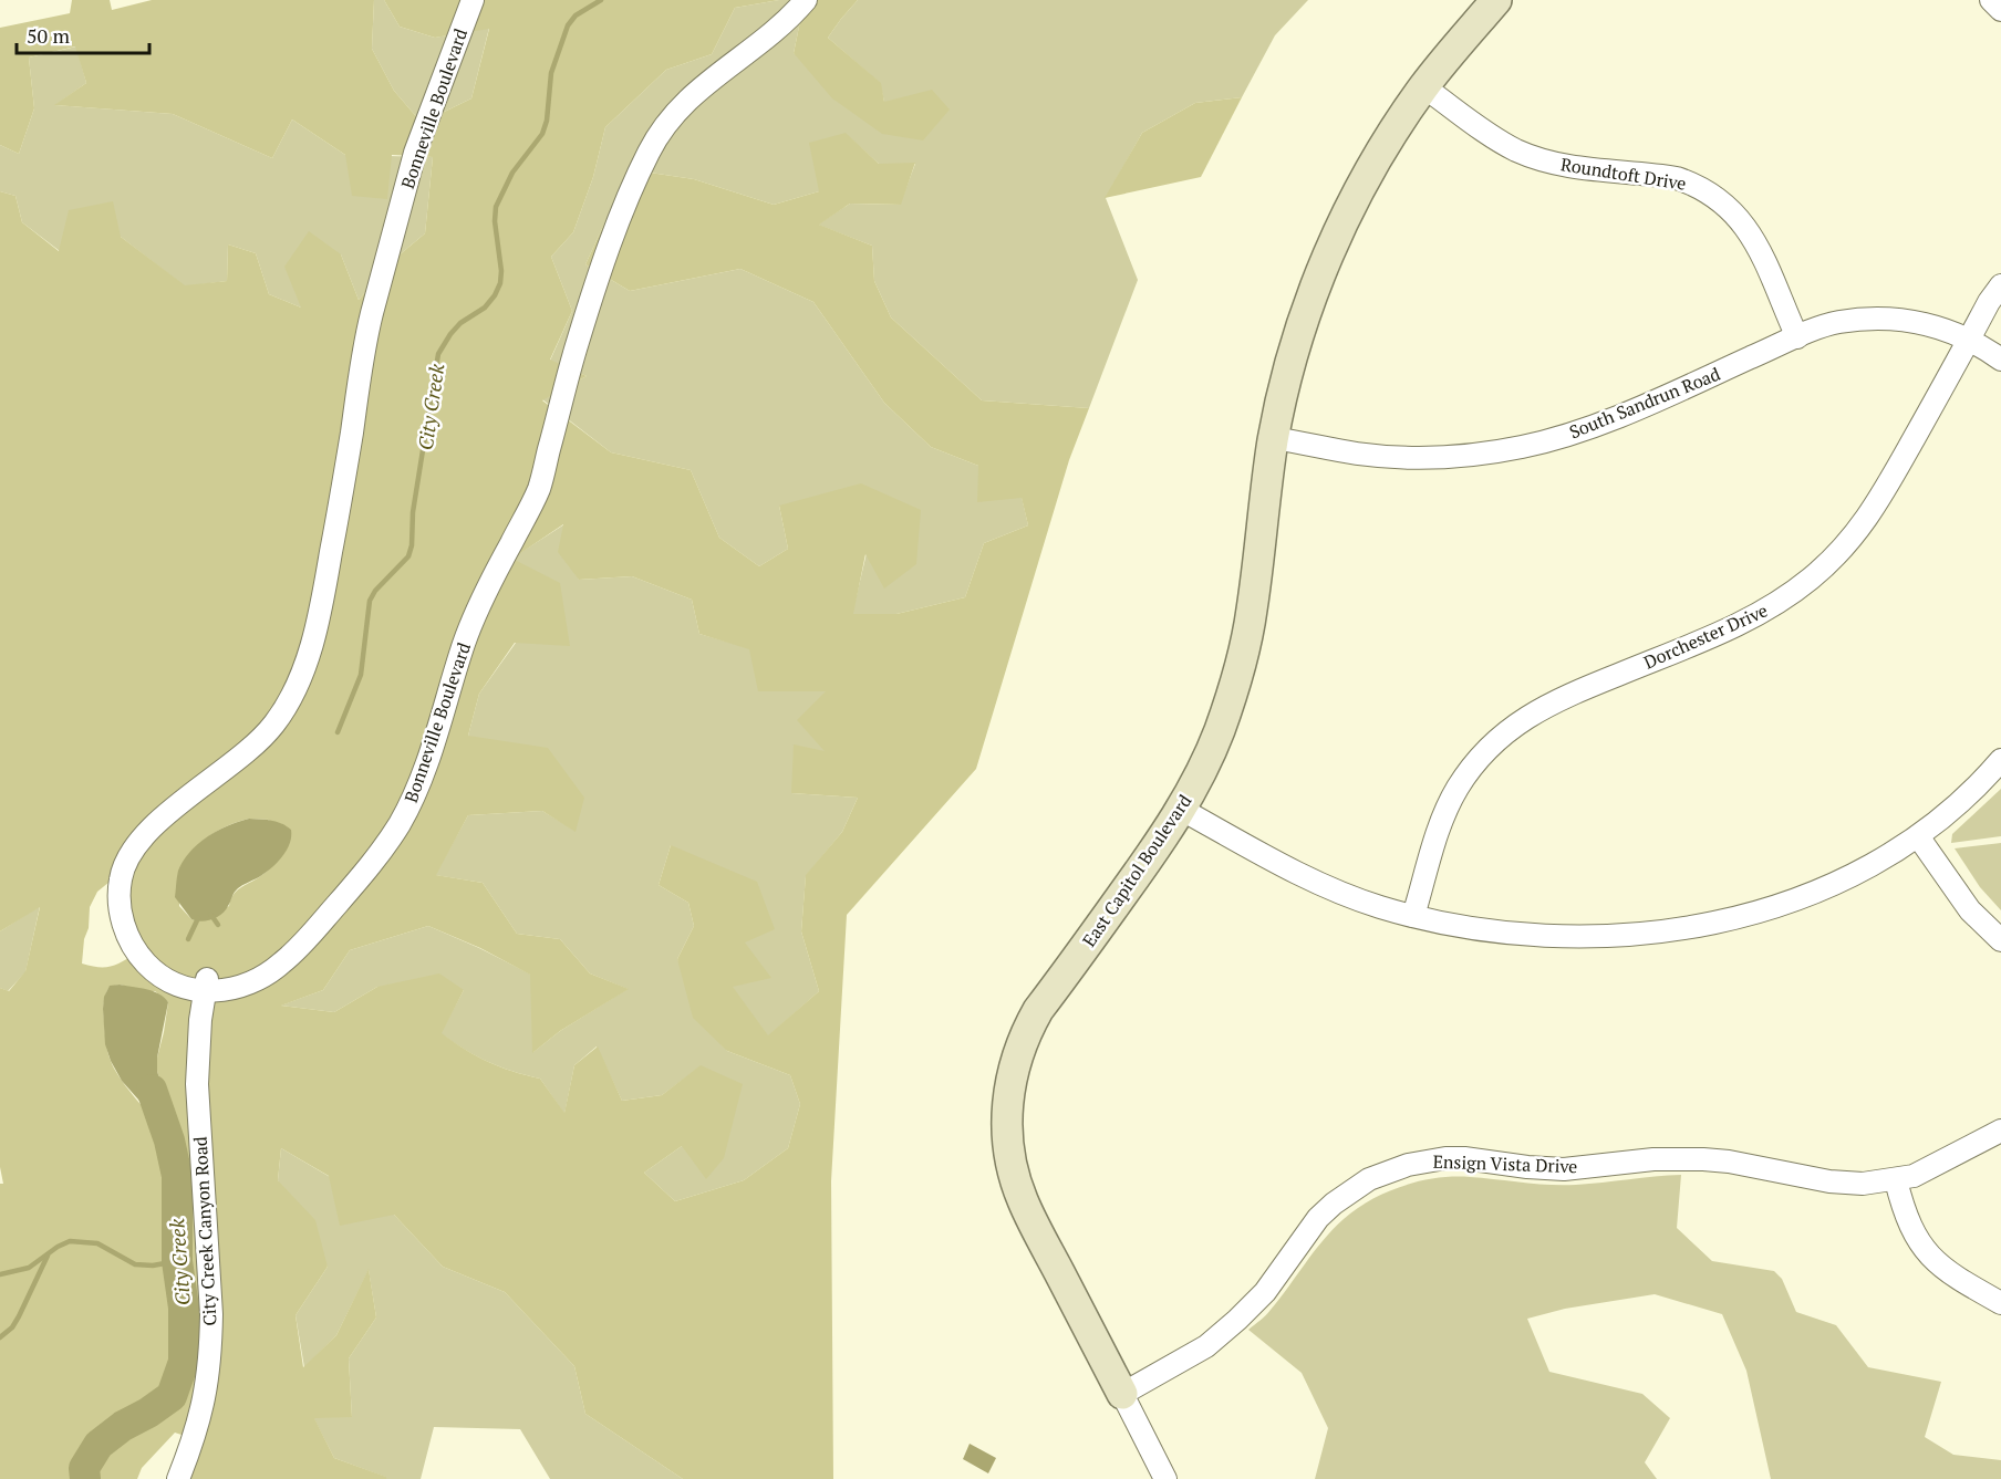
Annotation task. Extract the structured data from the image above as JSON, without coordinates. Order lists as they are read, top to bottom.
{
  "streets": {
    "street": [
      "Bonneville Boulevard",
      "Roundtoft Drive",
      "South Sandrun Road",
      "Dorchester Drive",
      "East Capitol Boulevard",
      "Ensign Vista Drive",
      "City Creek Canyon Road"
    ]
  },
  "crossings": [
    ["Bonneville Boulevard", "City Creek Canyon Road"],
    ["Roundtoft Drive", "South Sandrun Road"],
    ["Roundtoft Drive", "East Capitol Boulevard"],
    ["South Sandrun Road", "Dorchester Drive"],
    ["South Sandrun Road", "East Capitol Boulevard"],
    ["East Capitol Boulevard", "Ensign Vista Drive"]
  ],
  "water": ["City Creek"],
  "scale_bar": "50 m"
}
